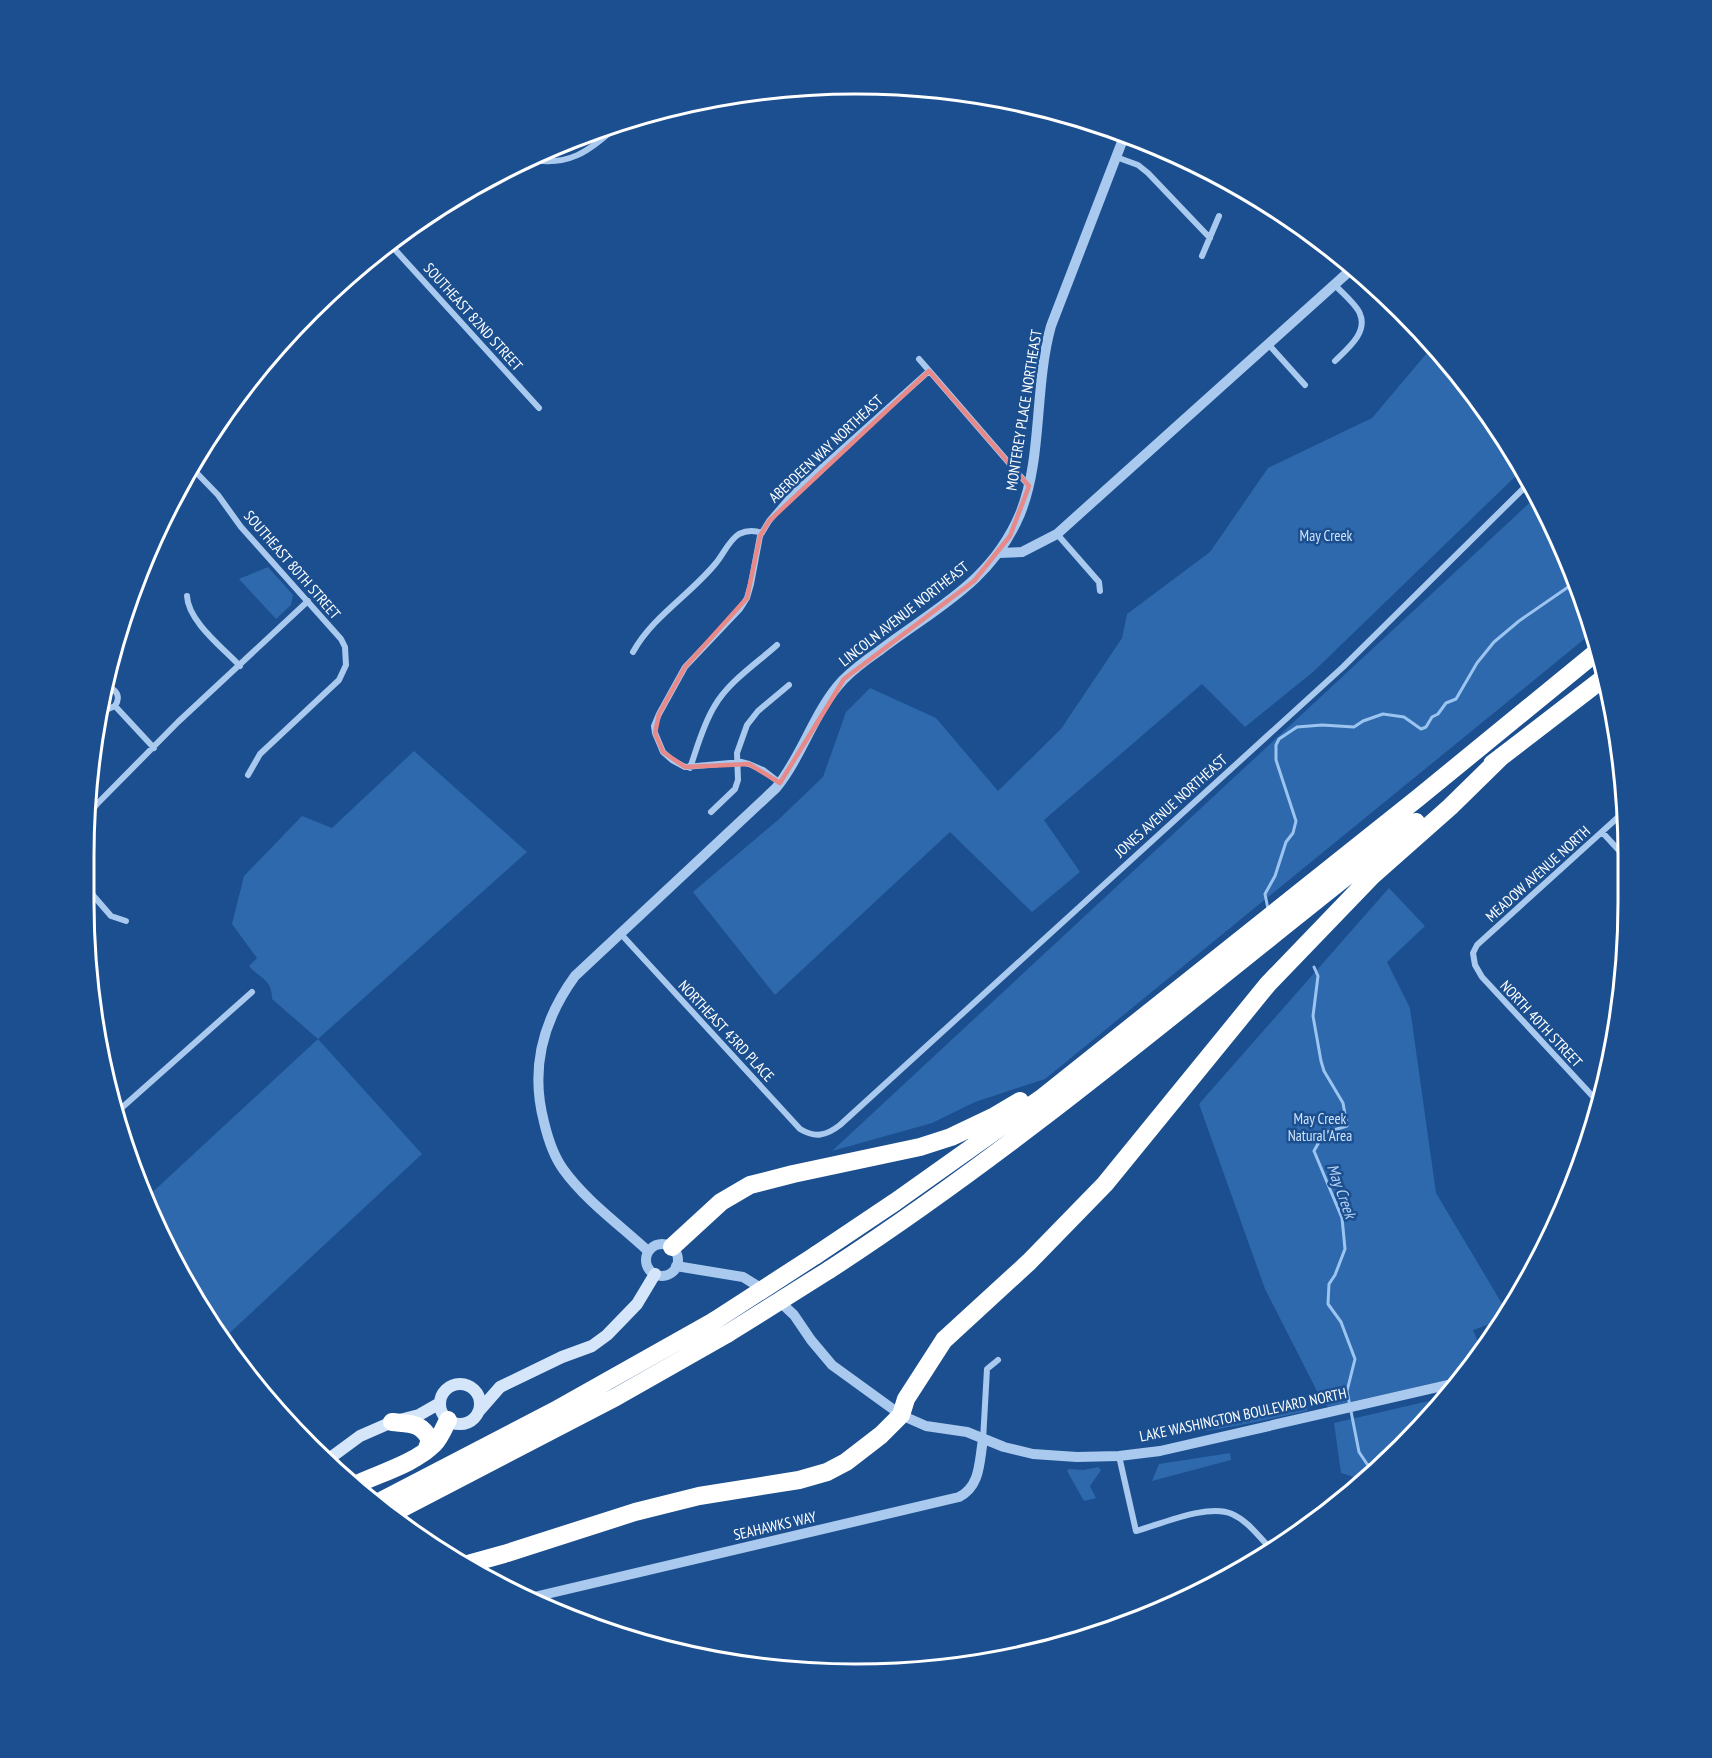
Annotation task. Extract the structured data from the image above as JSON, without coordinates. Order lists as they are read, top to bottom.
{
  "streets": {
    "street": [
      "SOUTHEAST 82ND STREET",
      "MONTEREY PLACE NORTHEAST",
      "ABERDEEN WAY NORTHEAST",
      "SOUTHEAST 80TH STREET",
      "LINCOLN AVENUE NORTHEAST",
      "JONES AVENUE NORTHEAST",
      "MEADOW AVENUE NORTH",
      "NORTH 40TH STREET",
      "NORTHEAST 43RD PLACE",
      "LAKE WASHINGTON BOULEVARD NORTH",
      "SEAHAWKS WAY"
    ]
  },
  "crossings": [
    ["MONTEREY PLACE NORTHEAST", "LINCOLN AVENUE NORTHEAST"],
    ["LINCOLN AVENUE NORTHEAST", "NORTHEAST 43RD PLACE"],
    ["LINCOLN AVENUE NORTHEAST", "LAKE WASHINGTON BOULEVARD NORTH"],
    ["JONES AVENUE NORTHEAST", "NORTHEAST 43RD PLACE"],
    ["MEADOW AVENUE NORTH", "NORTH 40TH STREET"],
    ["LAKE WASHINGTON BOULEVARD NORTH", "SEAHAWKS WAY"]
  ],
  "water": ["May Creek"],
  "parks": ["May Creek", "May Creek Natural Area"]
}
